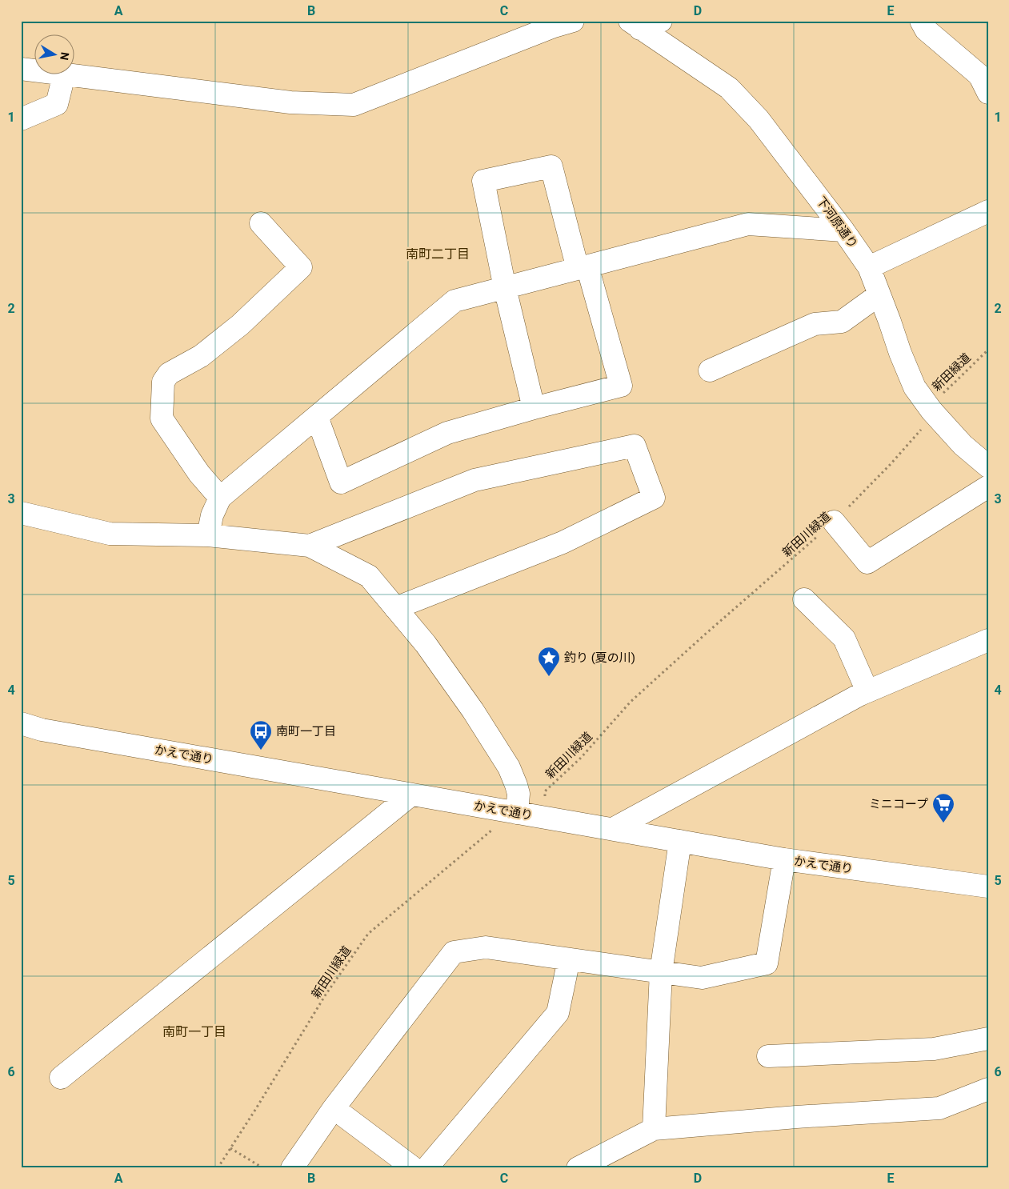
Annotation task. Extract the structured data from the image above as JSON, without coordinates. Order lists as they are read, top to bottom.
{
  "streets": {
    "street": ["下河原通り", "かえで通り"],
    "path": ["新田緑道", "新田川緑道"]
  },
  "crossings": [
    ["下河原通り", "新田緑道"],
    ["下河原通り", "新田川緑道"],
    ["新田緑道", "新田川緑道"],
    ["新田川緑道", "かえで通り"]
  ],
  "districts": ["南町二丁目", "南町一丁目"],
  "places": {
    "place": ["釣り (夏の川)"],
    "bus stop": ["南町一丁目"],
    "supermarket": ["ミニコープ"]
  },
  "north": "right",
  "grid": {
    "columns": [
      "A",
      "B",
      "C",
      "D",
      "E"
    ],
    "rows": [
      "1",
      "2",
      "3",
      "4",
      "5",
      "6"
    ]
  }
}
